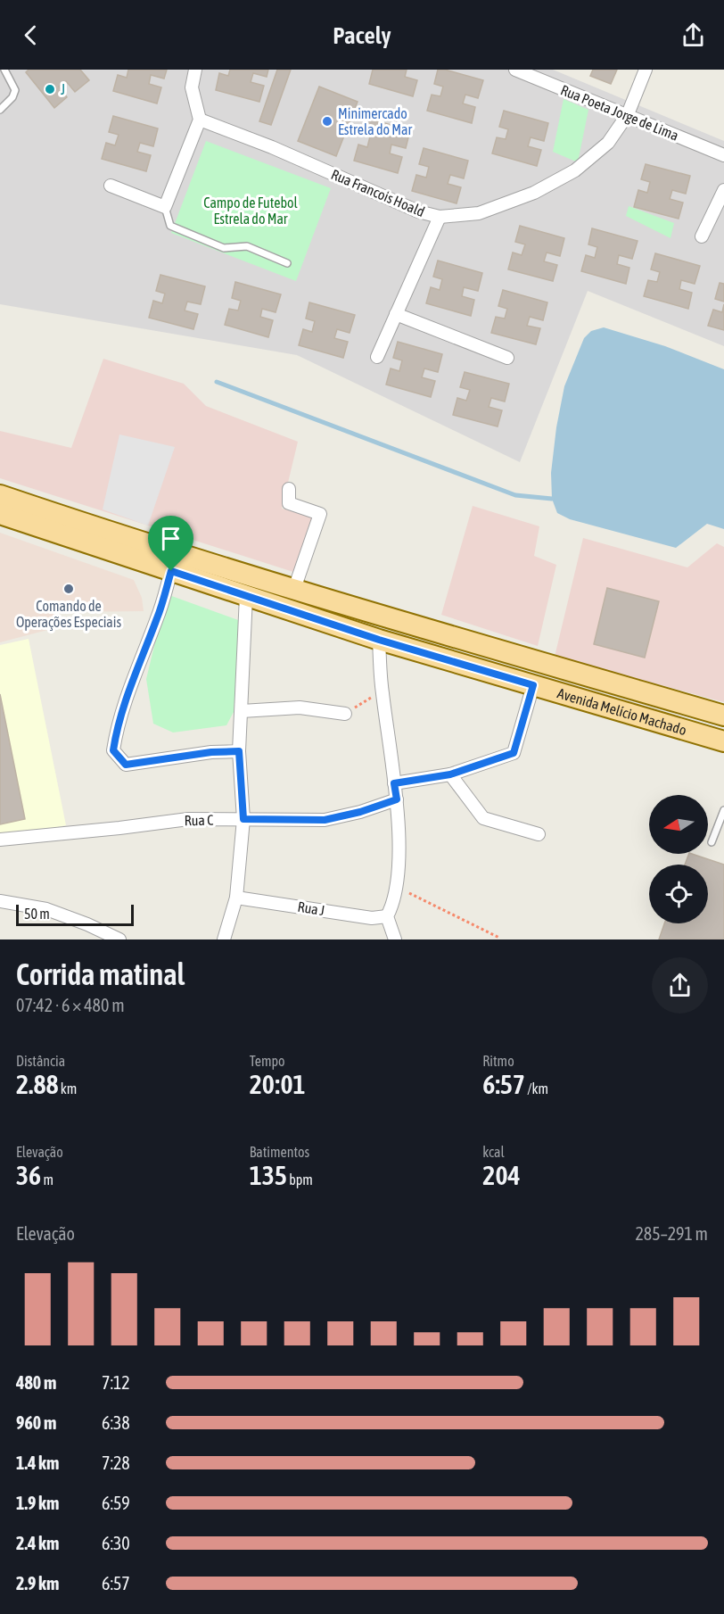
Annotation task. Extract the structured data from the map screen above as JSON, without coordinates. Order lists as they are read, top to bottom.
{
  "streets": {
    "main road": ["Avenida Melício Machado"],
    "street": [
      "Rua Poeta Jorge de Lima",
      "Rua Francois Hoald",
      "Rua C",
      "Rua J"
    ]
  },
  "crossings": [
    ["Rua Poeta Jorge de Lima", "Rua Francois Hoald"]
  ],
  "parks": ["Campo de Futebol Estrela do Mar"],
  "places": ["J", "Minimercado Estrela do Mar", "Comando de Operações Especiais"],
  "scale_bar": "50 m",
  "north": "left",
  "page": {
    "header": "Pacely",
    "scale": "50 m",
    "heading": ["Corrida matinal", "07:42 · 6 × 480 m"],
    "stats": [
      ["Distância", "2.88 km"],
      ["Tempo", "20:01"],
      ["Ritmo", "6:57 /km"],
      ["Elevação", "36 m"],
      ["Batimentos", "135 bpm"],
      ["kcal", "204"]
    ],
    "chart": ["Elevação", "285–291 m"],
    "list": [
      {
        "name": "480 m",
        "note": "7:12"
      },
      {
        "name": "960 m",
        "note": "6:38"
      },
      {
        "name": "1.4 km",
        "note": "7:28"
      },
      {
        "name": "1.9 km",
        "note": "6:59"
      },
      {
        "name": "2.4 km",
        "note": "6:30"
      },
      {
        "name": "2.9 km",
        "note": "6:57"
      }
    ]
  }
}
